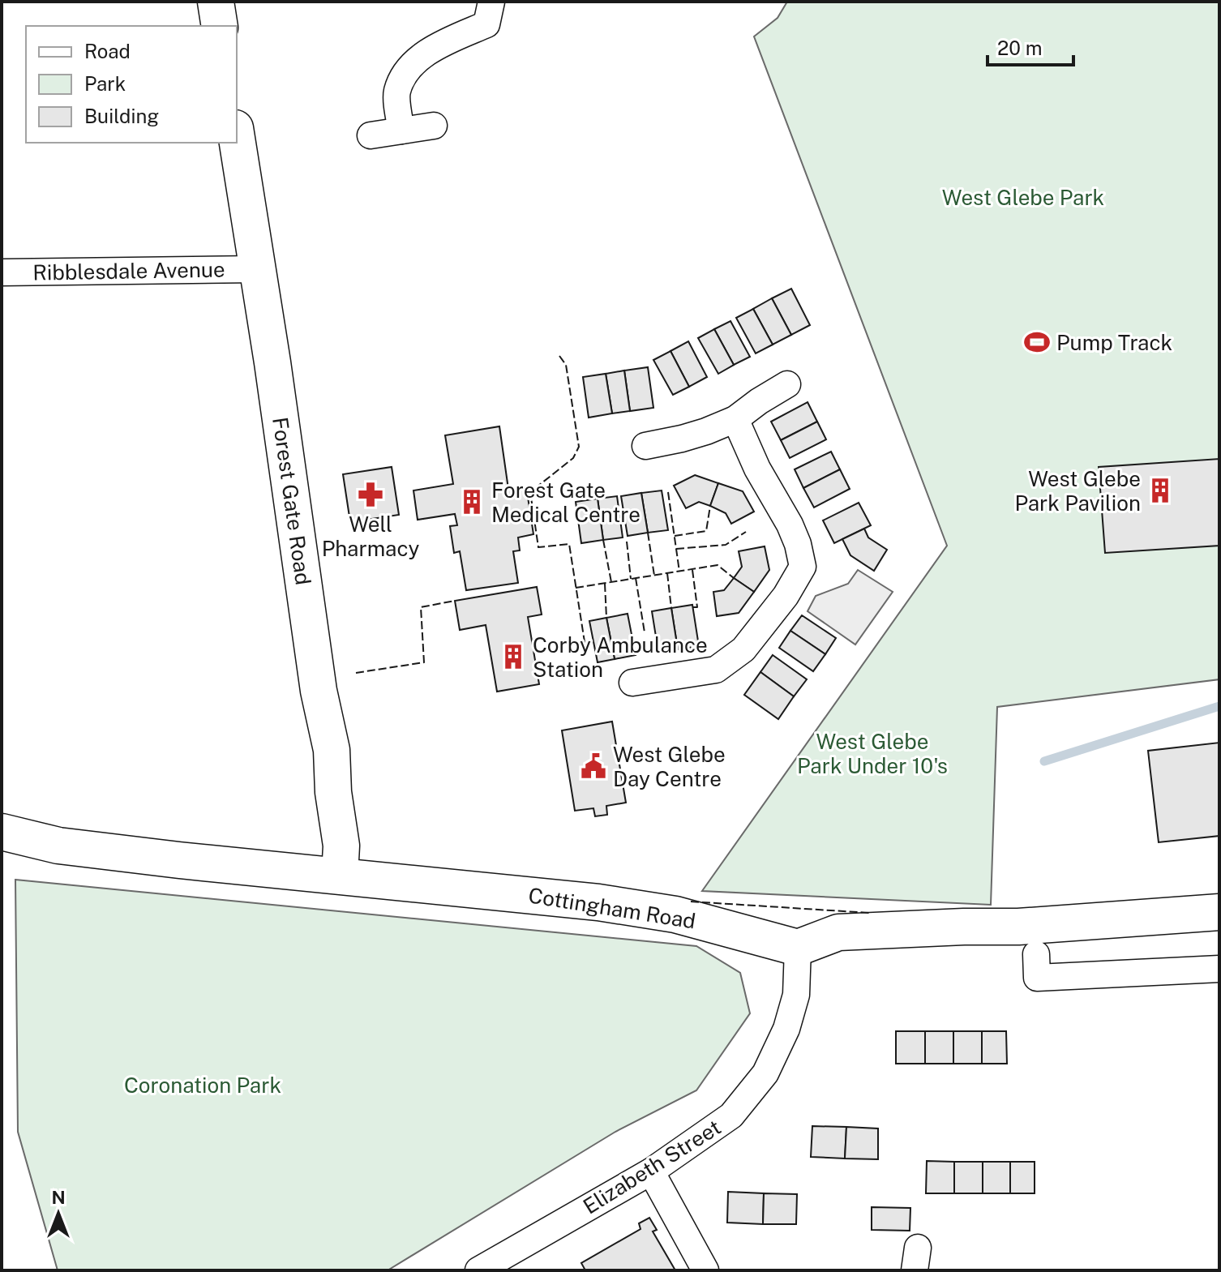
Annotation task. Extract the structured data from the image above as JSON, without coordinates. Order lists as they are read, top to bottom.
{
  "streets": {
    "street": [
      "Ribblesdale Avenue",
      "Forest Gate Road",
      "Cottingham Road",
      "Elizabeth Street"
    ]
  },
  "crossings": [
    ["Ribblesdale Avenue", "Forest Gate Road"],
    ["Forest Gate Road", "Cottingham Road"],
    ["Cottingham Road", "Elizabeth Street"]
  ],
  "parks": ["West Glebe Park", "West Glebe Park Under 10's", "Coronation Park"],
  "places": {
    "sports": ["Pump Track"],
    "building": ["West Glebe Park Pavilion", "Forest Gate Medical Centre", "Corby Ambulance Station"],
    "pharmacy": ["Well Pharmacy"],
    "public building": ["West Glebe Day Centre"]
  },
  "legend": ["Road", "Park", "Building"],
  "scale_bar": "20 m",
  "north": "top"
}
